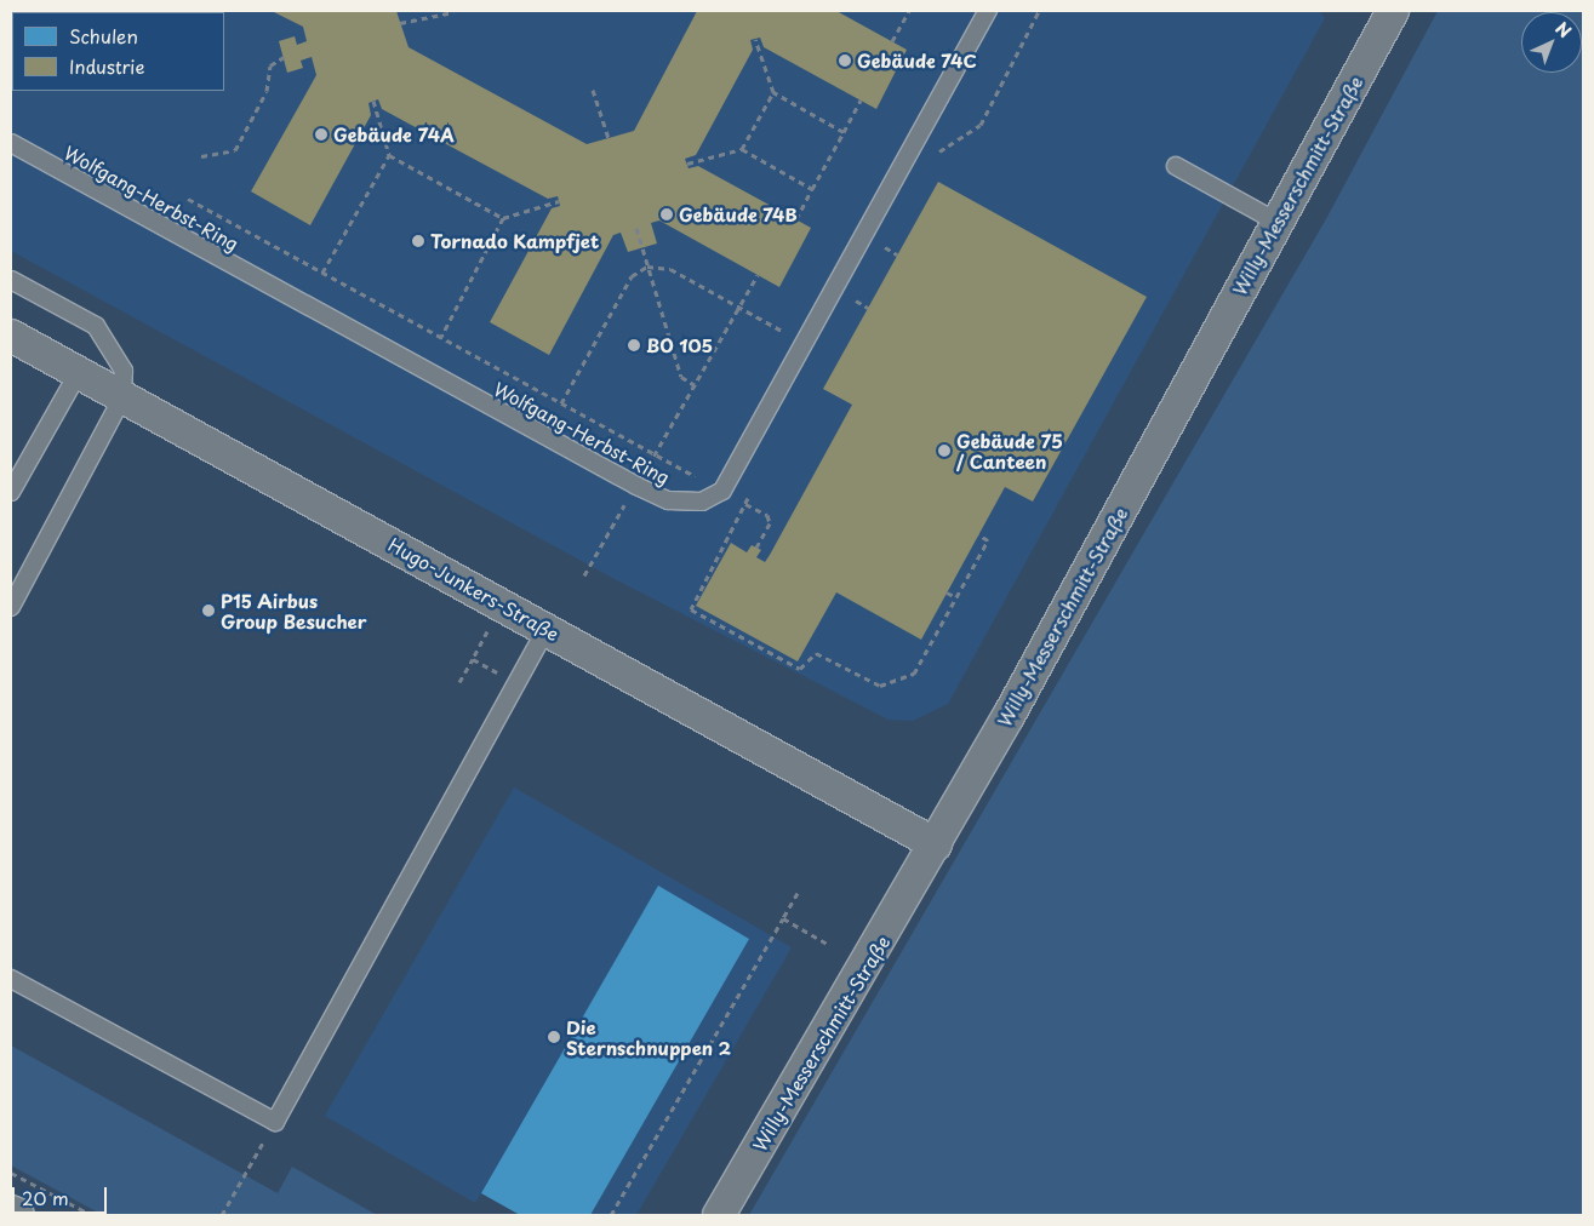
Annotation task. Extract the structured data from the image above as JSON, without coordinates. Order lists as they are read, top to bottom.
{
  "streets": {
    "street": ["Willy-Messerschmitt-Straße", "Hugo-Junkers-Straße"],
    "lane": ["Wolfgang-Herbst-Ring"]
  },
  "crossings": [
    ["Willy-Messerschmitt-Straße", "Hugo-Junkers-Straße"]
  ],
  "places": [
    "Gebäude 74C",
    "Gebäude 74A",
    "Gebäude 74B",
    "Tornado Kampfjet",
    "BO 105",
    "Gebäude 75 / Canteen",
    "P15 Airbus Group Besucher",
    "Die Sternschnuppen 2"
  ],
  "legend": ["Schulen", "Industrie"],
  "scale_bar": "20 m",
  "north": "top right"
}
